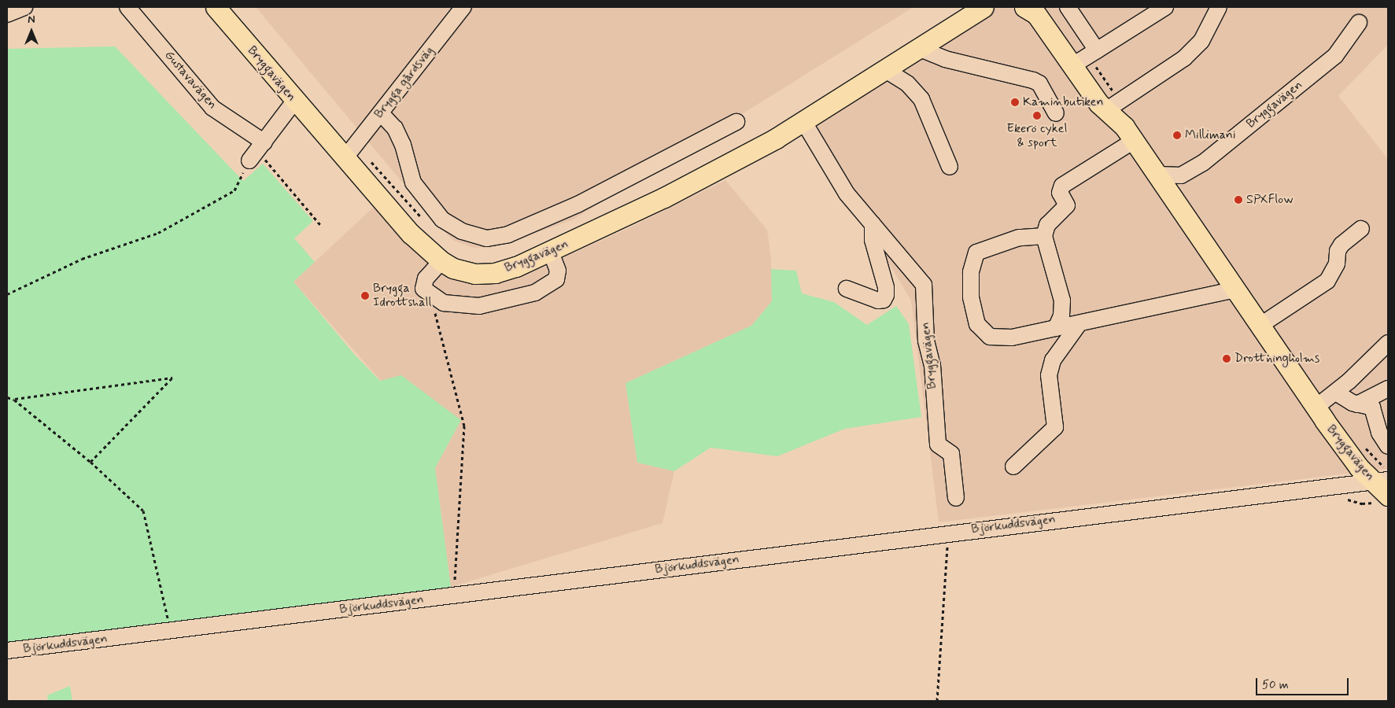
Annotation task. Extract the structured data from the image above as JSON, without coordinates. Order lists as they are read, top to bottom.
{
  "streets": {
    "main road": ["Bryggavägen"],
    "street": ["Gustavavägen", "Brygga gårdsväg", "Björkuddsvägen"]
  },
  "crossings": [
    ["Bryggavägen", "Brygga gårdsväg"],
    ["Bryggavägen", "Björkuddsvägen"]
  ],
  "places": [
    "Kaminbutiken",
    "Ekerö cykel & sport",
    "Millimani",
    "SPXFlow",
    "Brygga Idrottshall",
    "Drottningholms"
  ],
  "scale_bar": "50 m",
  "north": "top"
}
